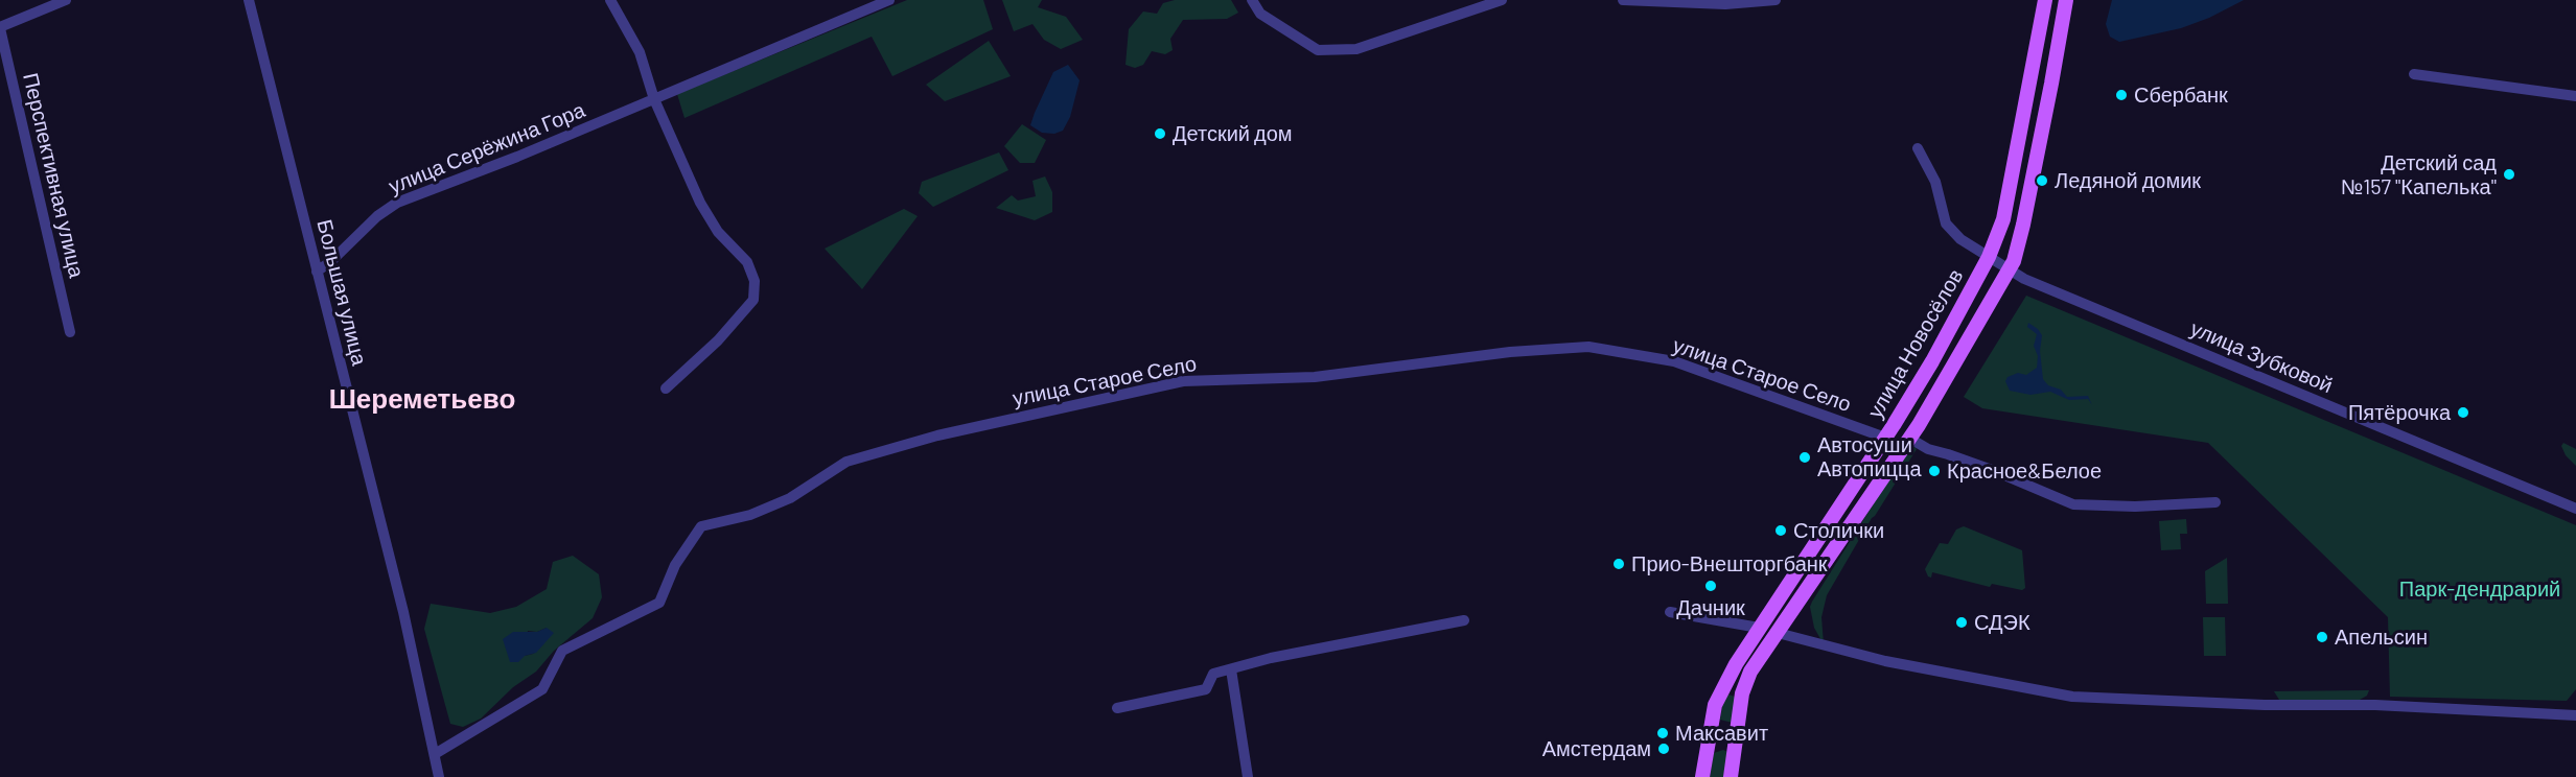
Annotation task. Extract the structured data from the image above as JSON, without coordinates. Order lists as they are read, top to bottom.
{
  "streets": {
    "main road": ["улица Новосёлов"],
    "street": [
      "улица Серёжина Гора",
      "Перспективная улица",
      "Большая улица",
      "улица Зубковой",
      "улица Старое Село"
    ]
  },
  "crossings": [
    ["улица Серёжина Гора", "Большая улица"],
    ["Большая улица", "улица Старое Село"],
    ["улица Новосёлов", "улица Зубковой"],
    ["улица Новосёлов", "улица Старое Село"]
  ],
  "districts": ["Шереметьево"],
  "parks": ["Парк-дендрарий"],
  "places": [
    "Сбербанк",
    "Детский дом",
    "Детский сад №157 \"Капелька\"",
    "Ледяной домик",
    "Пятёрочка",
    "Автосуши Автопицца",
    "Красное&Белое",
    "Столички",
    "Прио-Внешторгбанк",
    "Дачник",
    "СДЭК",
    "Апельсин",
    "Максавит",
    "Амстердам"
  ]
}
